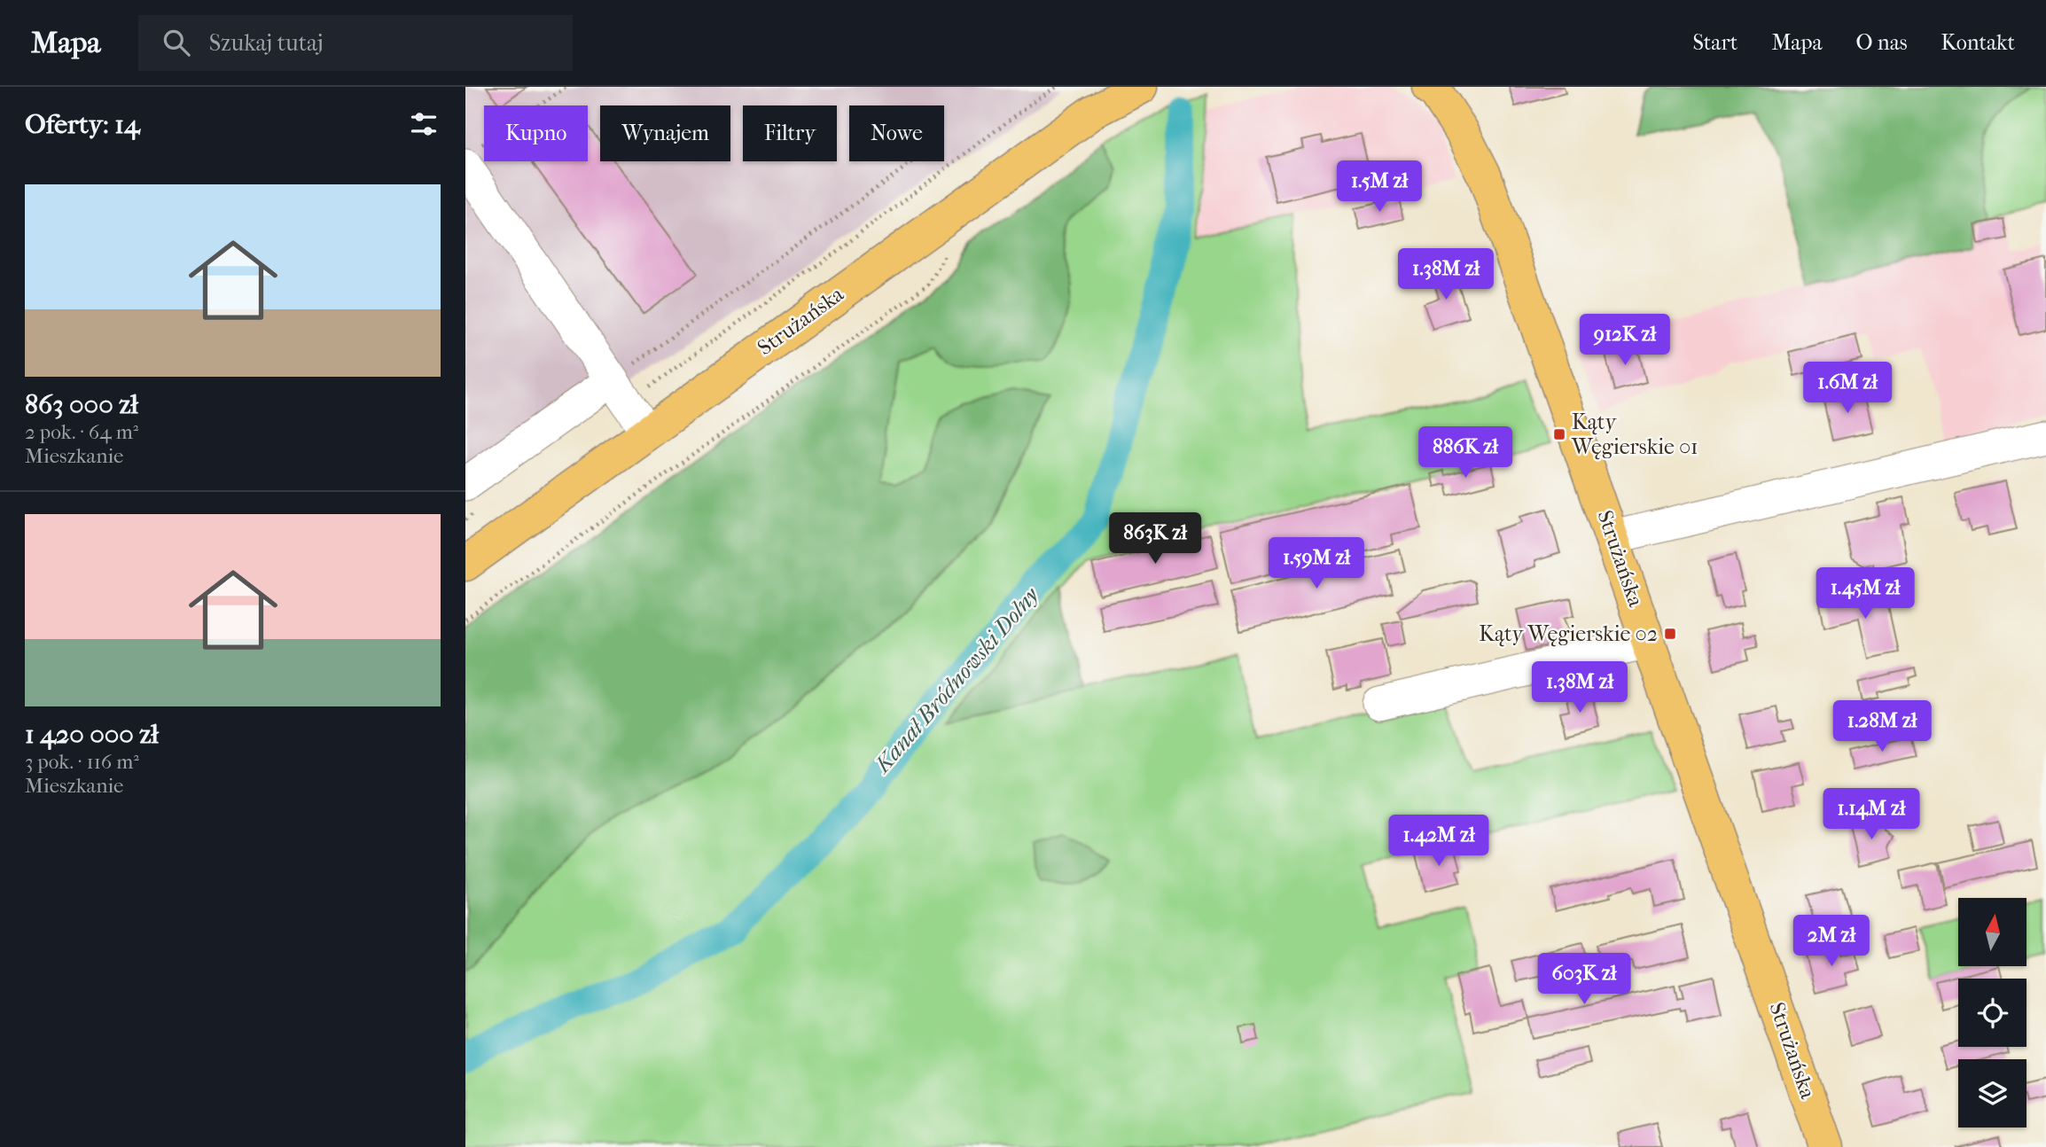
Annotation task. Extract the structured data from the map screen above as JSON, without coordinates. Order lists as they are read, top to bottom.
{
  "streets": {
    "main road": ["Strużańska"]
  },
  "water": ["Kanał Bródnowski Dolny"],
  "places": {
    "transit": ["Kąty Węgierskie 01", "Kąty Węgierskie 02"]
  },
  "north": "top",
  "page": {
    "header": "Mapa",
    "search": "Szukaj tutaj",
    "nav": [
      "Start",
      "Mapa",
      "O nas",
      "Kontakt"
    ],
    "heading": "Oferty: 14",
    "chip": [
      "Kupno",
      "Wynajem",
      "Filtry",
      "Nowe"
    ],
    "price": [
      "1.5M zł",
      "1.38M zł",
      "912K zł",
      "1.6M zł",
      "886K zł",
      "863K zł",
      "1.59M zł",
      "1.45M zł",
      "1.38M zł",
      "1.28M zł",
      "1.14M zł",
      "1.42M zł",
      "2M zł",
      "603K zł"
    ],
    "list": [
      {
        "name": "863 000 zł",
        "note": "2 pok. · 64 m² · Mieszkanie"
      },
      {
        "name": "1 420 000 zł",
        "note": "3 pok. · 116 m² · Mieszkanie"
      }
    ]
  }
}
